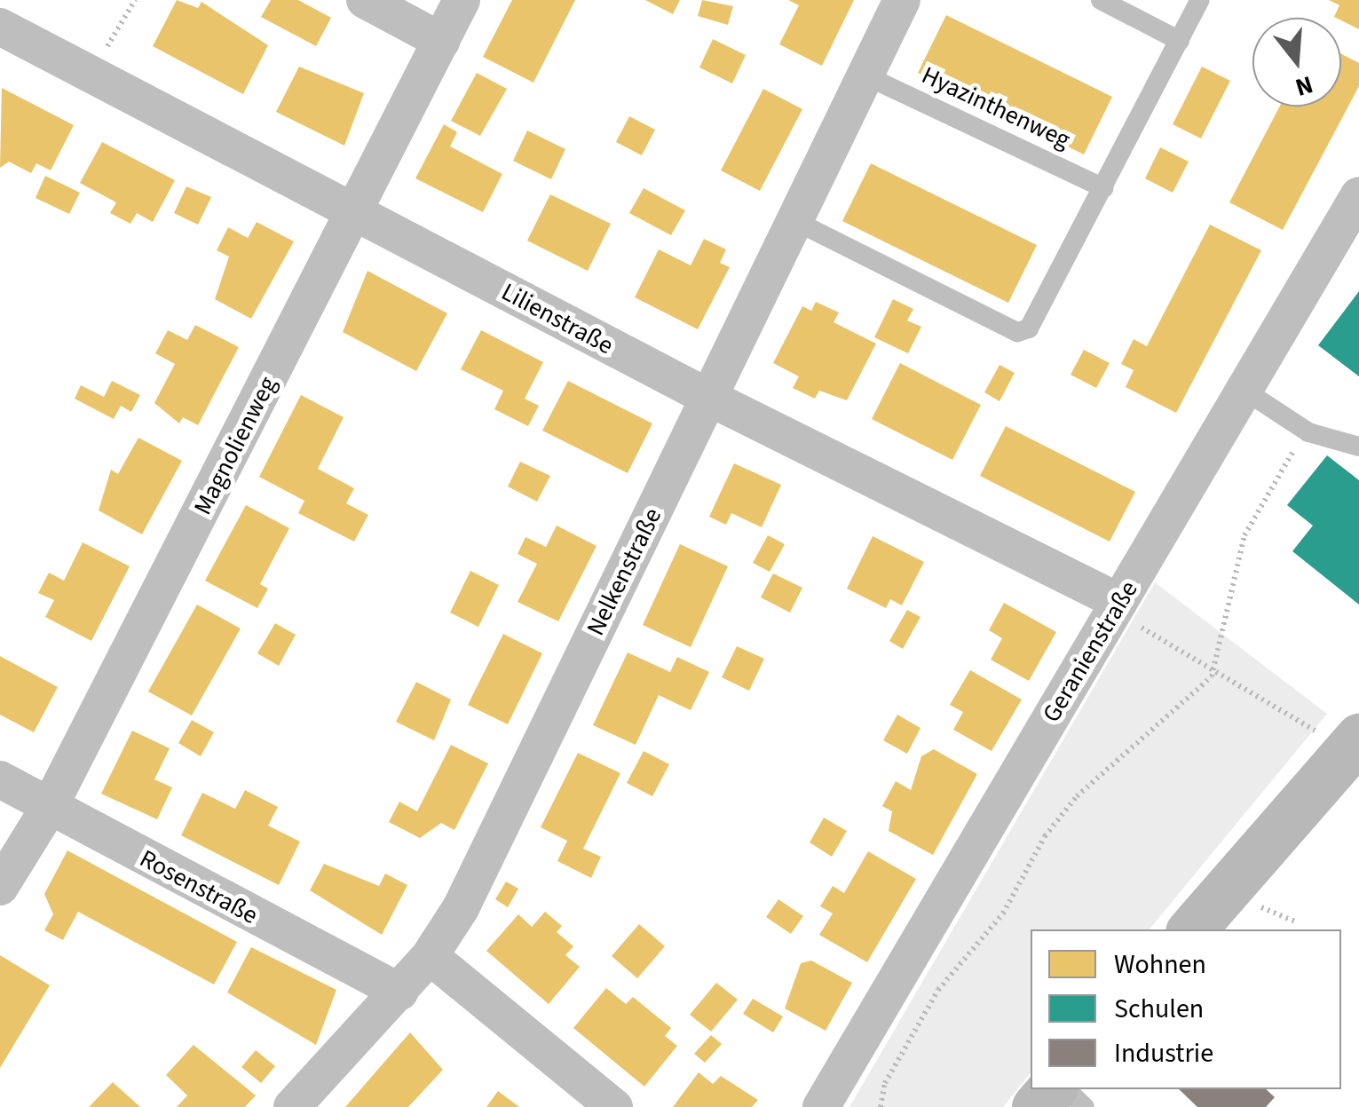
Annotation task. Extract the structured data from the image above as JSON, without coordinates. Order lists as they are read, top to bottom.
{
  "streets": {
    "street": [
      "Lilienstraße",
      "Magnolienweg",
      "Nelkenstraße",
      "Geranienstraße",
      "Rosenstraße"
    ],
    "lane": ["Hyazinthenweg"]
  },
  "crossings": [
    ["Hyazinthenweg", "Nelkenstraße"],
    ["Lilienstraße", "Magnolienweg"],
    ["Lilienstraße", "Nelkenstraße"],
    ["Lilienstraße", "Geranienstraße"],
    ["Magnolienweg", "Rosenstraße"],
    ["Nelkenstraße", "Rosenstraße"]
  ],
  "legend": ["Wohnen", "Schulen", "Industrie"],
  "north": "bottom"
}
